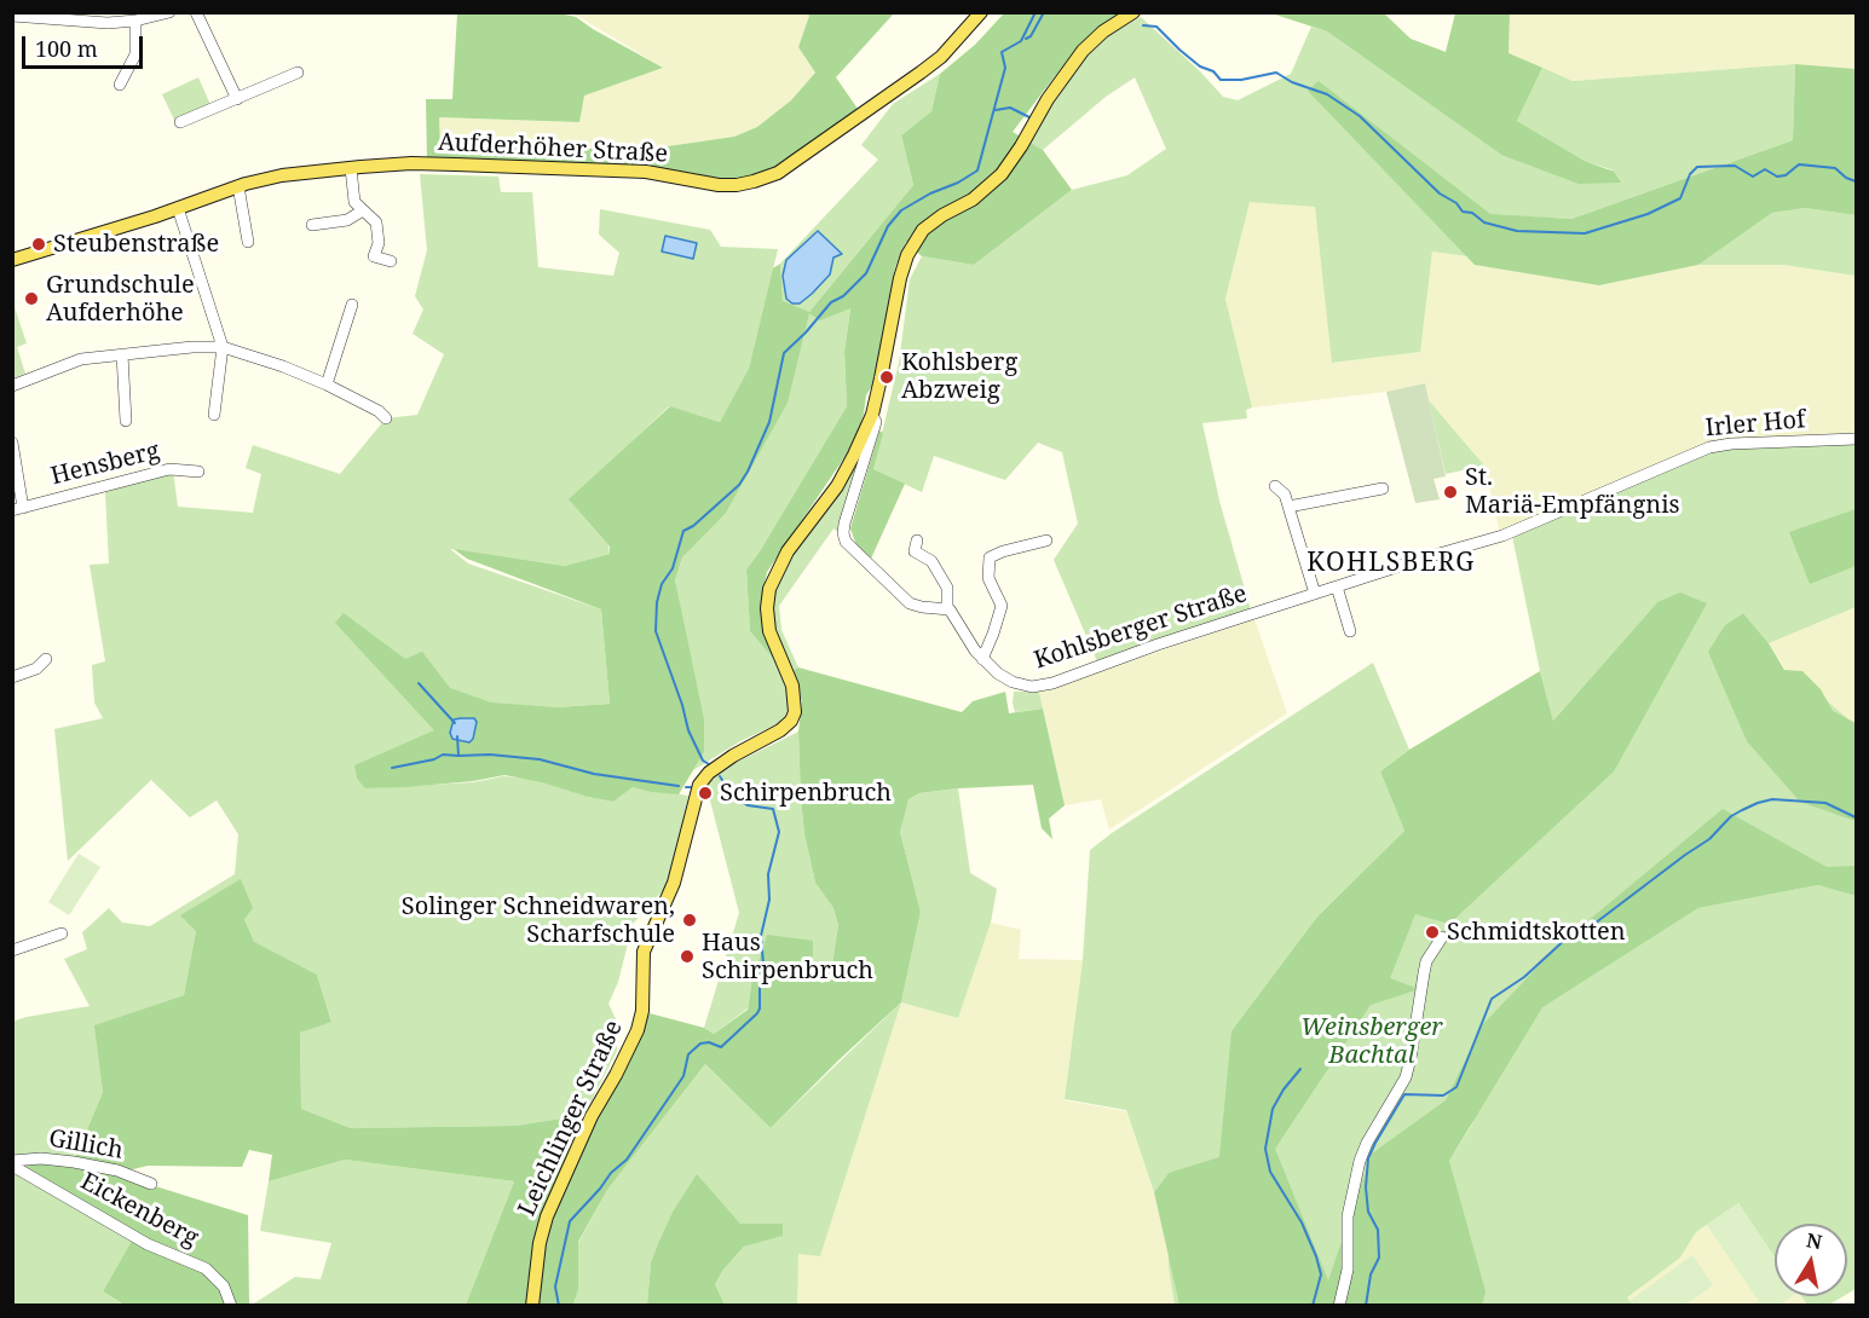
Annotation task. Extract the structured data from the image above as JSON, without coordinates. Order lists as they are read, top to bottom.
{
  "streets": {
    "main road": ["Aufderhöher Straße", "Leichlinger Straße"],
    "street": [
      "Irler Hof",
      "Hensberg",
      "Kohlsberger Straße",
      "Gillich",
      "Eickenberg"
    ]
  },
  "crossings": [
    ["Irler Hof", "Kohlsberger Straße"],
    ["Gillich", "Eickenberg"]
  ],
  "districts": ["KOHLSBERG"],
  "parks": ["Weinsberger Bachtal"],
  "places": [
    "Steubenstraße",
    "Grundschule Aufderhöhe",
    "Kohlsberg Abzweig",
    "St. Mariä-Empfängnis",
    "Schirpenbruch",
    "Solinger Schneidwaren, Scharfschule",
    "Schmidtskotten",
    "Haus Schirpenbruch"
  ],
  "scale_bar": "100 m",
  "north": "top"
}
